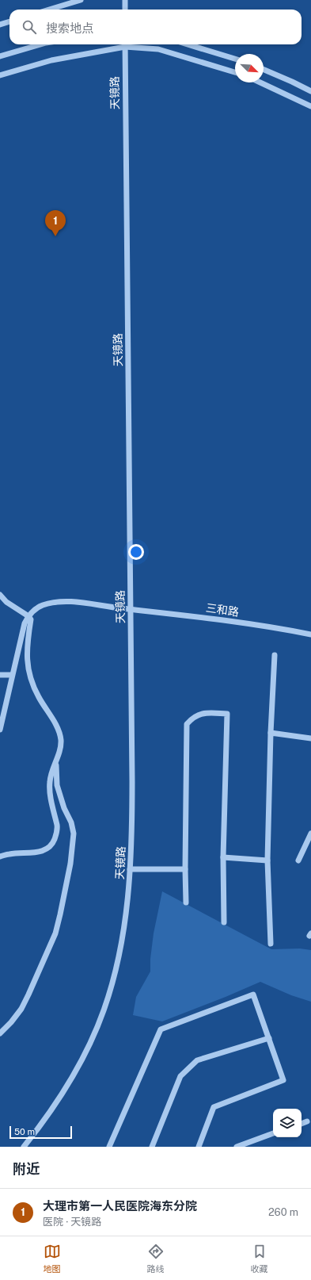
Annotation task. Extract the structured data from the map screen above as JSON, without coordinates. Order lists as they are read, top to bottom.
{
  "streets": {
    "street": ["天镜路", "三和路"]
  },
  "crossings": [
    ["天镜路", "三和路"]
  ],
  "scale_bar": "50 m",
  "north": "bottom right",
  "page": {
    "search": "搜索地点",
    "pins": "1",
    "scale": "50 m",
    "heading": "附近",
    "list": [
      {
        "mark": "1",
        "name": "大理市第一人民医院海东分院",
        "note": "医院 · 天镜路",
        "value": "260 m"
      }
    ],
    "nav": ["地图", "路线", "收藏"]
  }
}
